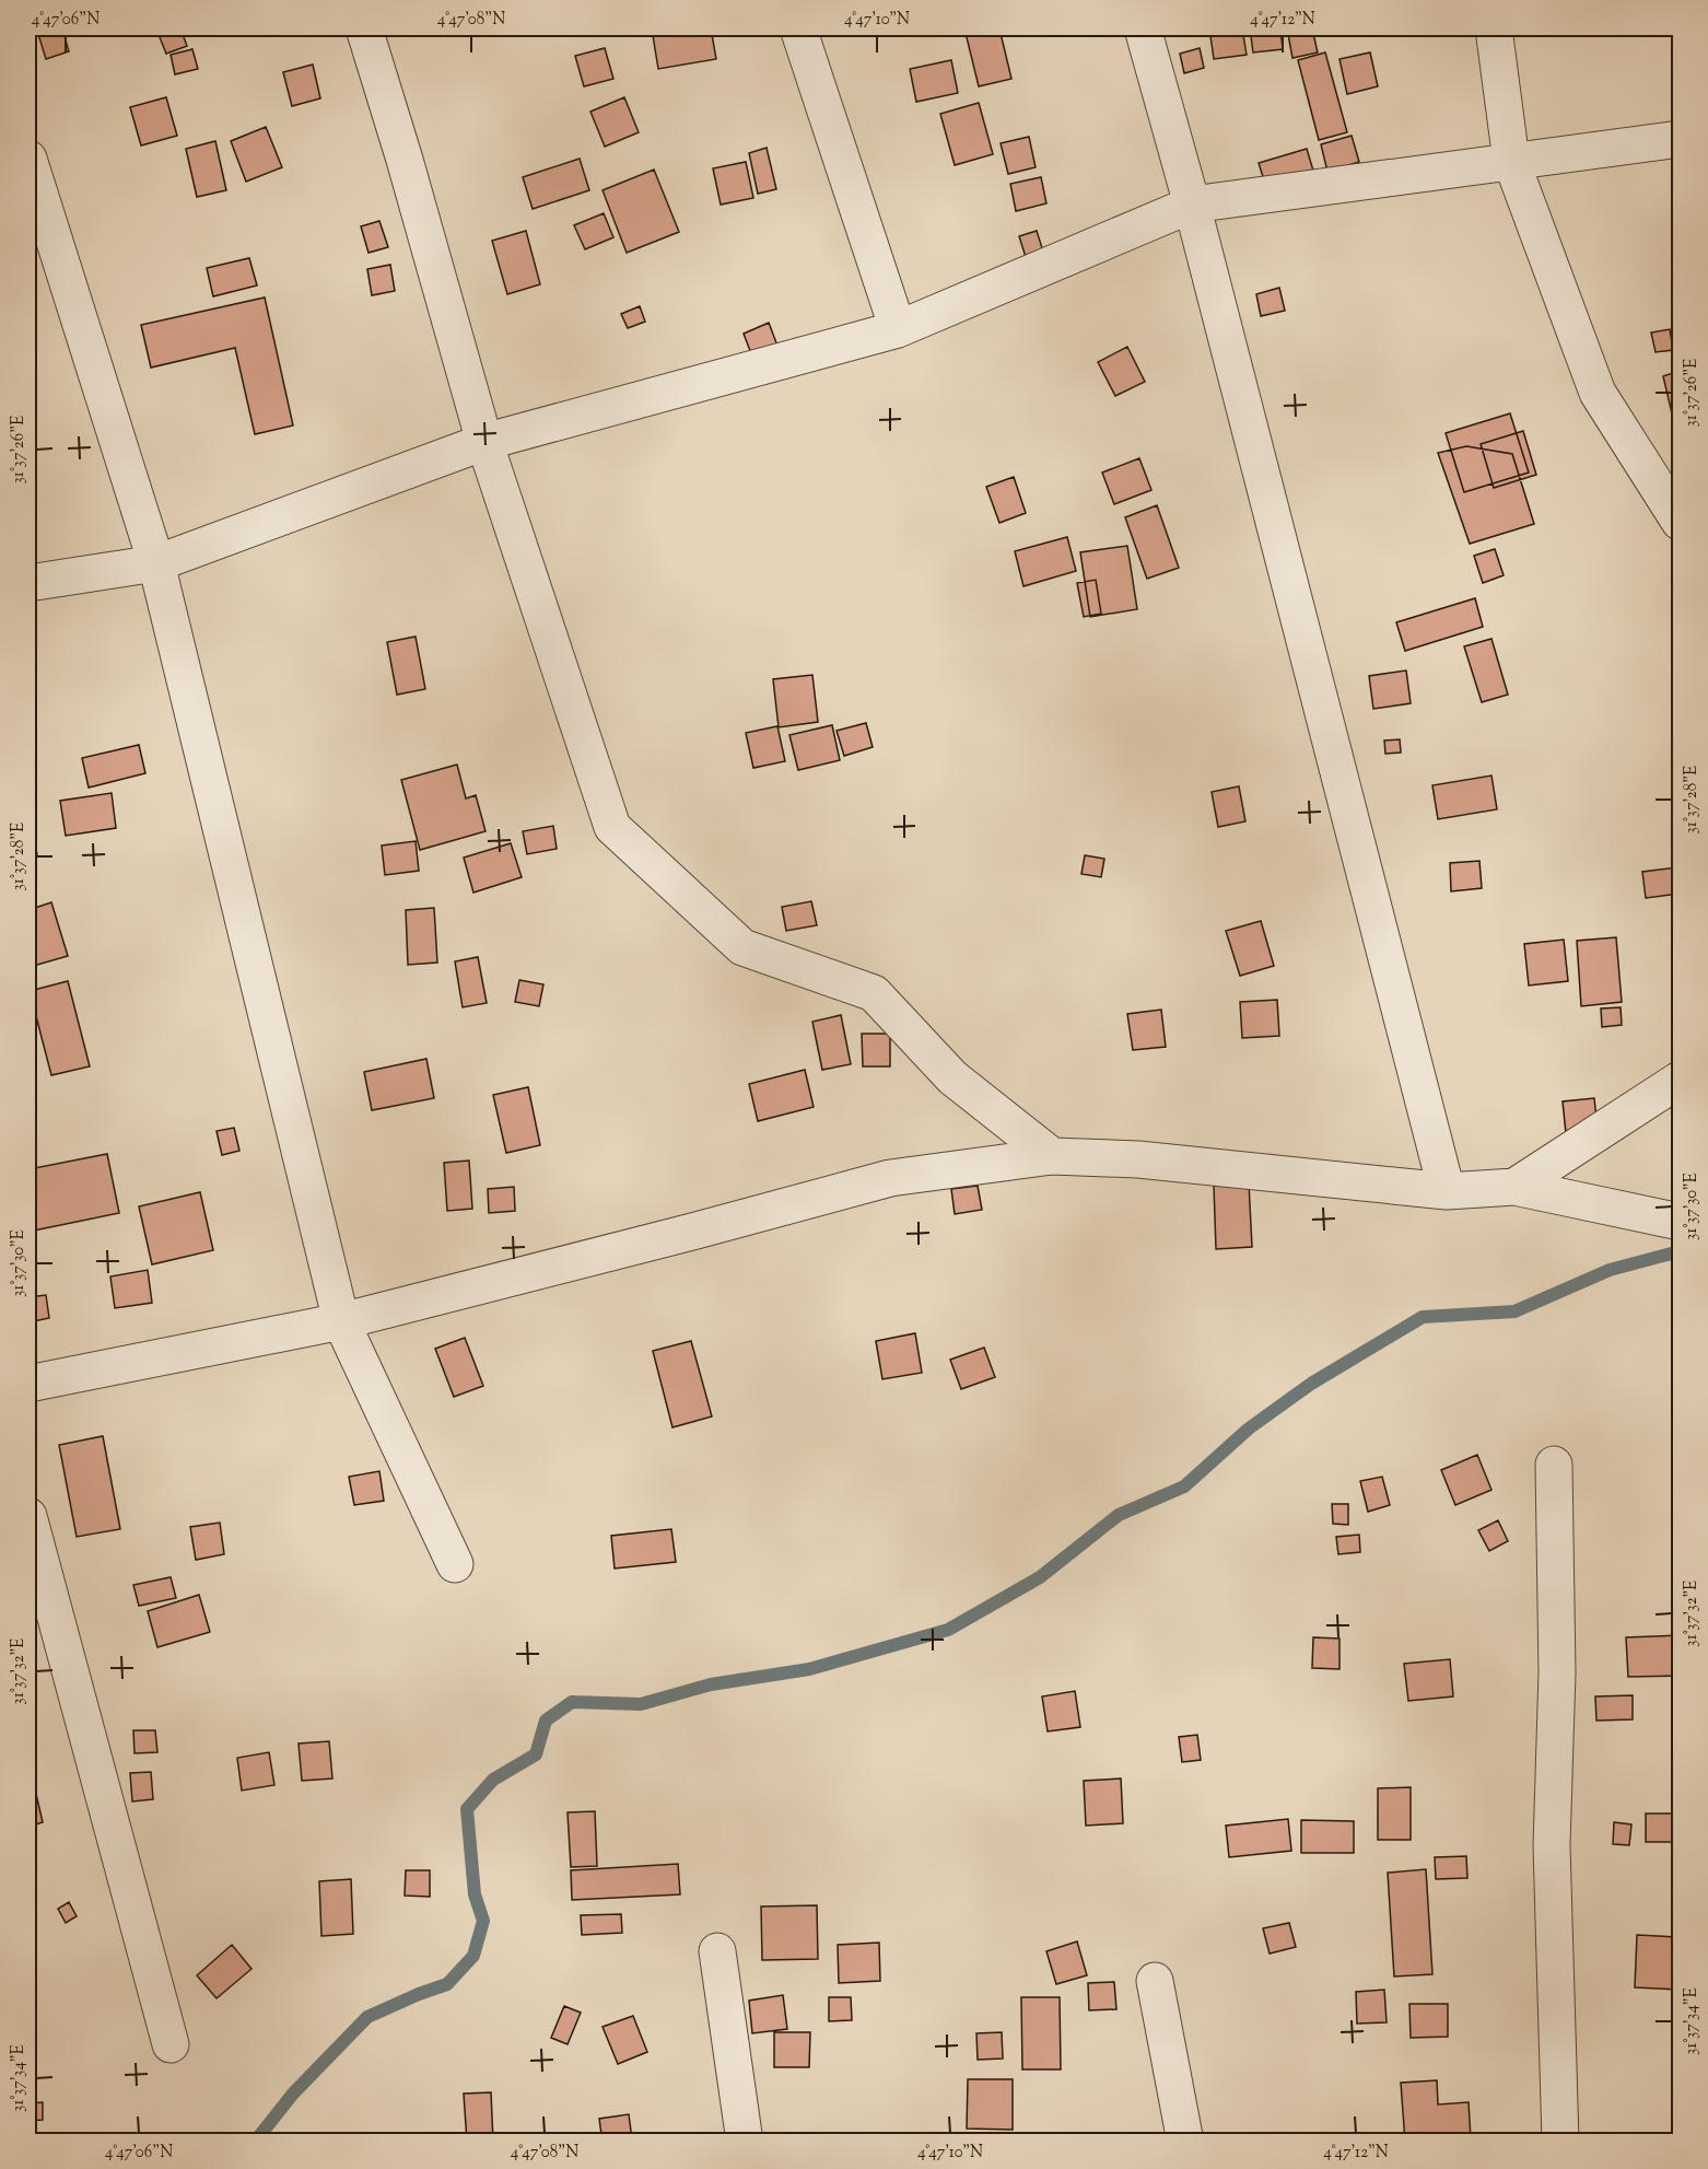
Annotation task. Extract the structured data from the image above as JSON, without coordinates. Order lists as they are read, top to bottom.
{
  "coordinates": [
    "4°47'06\"N",
    "4°47'08\"N",
    "4°47'10\"N",
    "4°47'12\"N",
    "31°37'26\"E",
    "31°37'28\"E",
    "31°37'30\"E",
    "31°37'32\"E",
    "31°37'34\"E"
  ]
}
